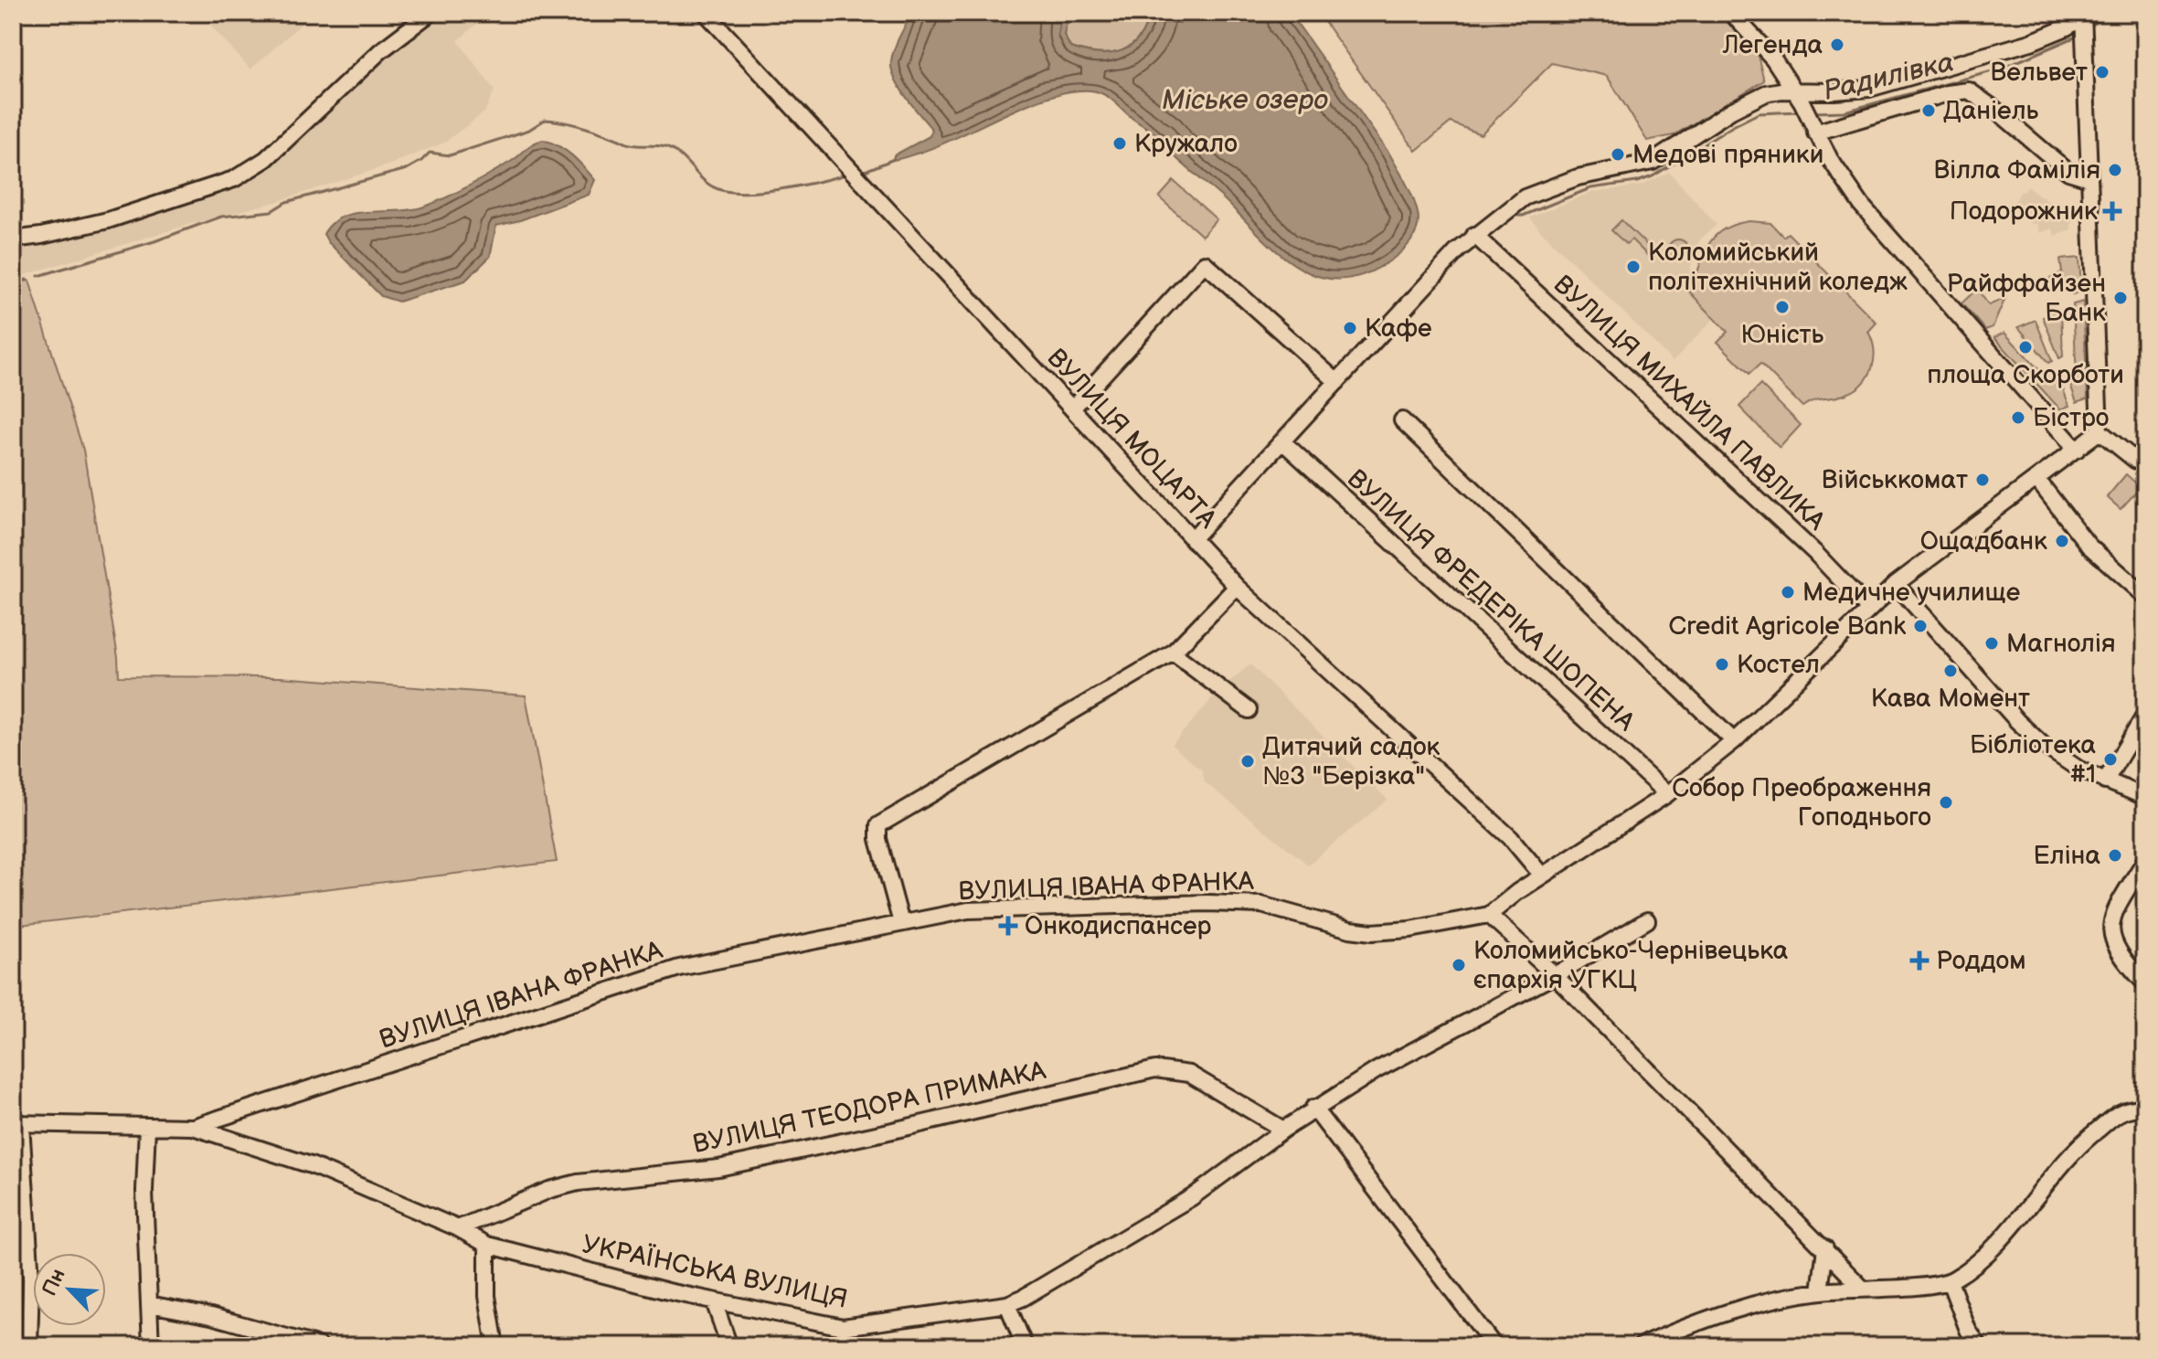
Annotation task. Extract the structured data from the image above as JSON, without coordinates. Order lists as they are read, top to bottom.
{
  "streets": {
    "street": [
      "ВУЛИЦЯ МИХАЙЛА ПАВЛИКА",
      "ВУЛИЦЯ МОЦАРТА",
      "ВУЛИЦЯ ФРЕДЕРІКА ШОПЕНА",
      "ВУЛИЦЯ ІВАНА ФРАНКА",
      "ВУЛИЦЯ ТЕОДОРА ПРИМАКА",
      "УКРАЇНСЬКА ВУЛИЦЯ"
    ]
  },
  "crossings": [
    ["ВУЛИЦЯ МИХАЙЛА ПАВЛИКА", "ВУЛИЦЯ ІВАНА ФРАНКА"],
    ["ВУЛИЦЯ МОЦАРТА", "ВУЛИЦЯ ІВАНА ФРАНКА"],
    ["ВУЛИЦЯ ФРЕДЕРІКА ШОПЕНА", "ВУЛИЦЯ ІВАНА ФРАНКА"],
    ["ВУЛИЦЯ ІВАНА ФРАНКА", "УКРАЇНСЬКА ВУЛИЦЯ"],
    ["ВУЛИЦЯ ТЕОДОРА ПРИМАКА", "УКРАЇНСЬКА ВУЛИЦЯ"]
  ],
  "water": ["Радилівка", "Міське озеро"],
  "places": {
    "other": [
      "Легенда",
      "Вельвет",
      "Даніель",
      "Кружало",
      "Медові пряники",
      "Вілла Фамілія",
      "Коломийський політехнічний коледж",
      "Райффайзен Банк",
      "Юність",
      "Кафе",
      "площа Скорботи",
      "Бістро",
      "Військкомат",
      "Ощадбанк",
      "Медичне училище",
      "Credit Agricole Bank",
      "Магнолія",
      "Костел",
      "Кава Момент",
      "Бібліотека #1",
      "Дитячий садок №3 \"Берізка\"",
      "Собор Преображення Гоподнього",
      "Еліна",
      "Коломийсько-Чернівецька єпархія УГКЦ"
    ],
    "health": ["Подорожник", "Онкодиспансер", "Роддом"]
  },
  "north": "top left"
}
